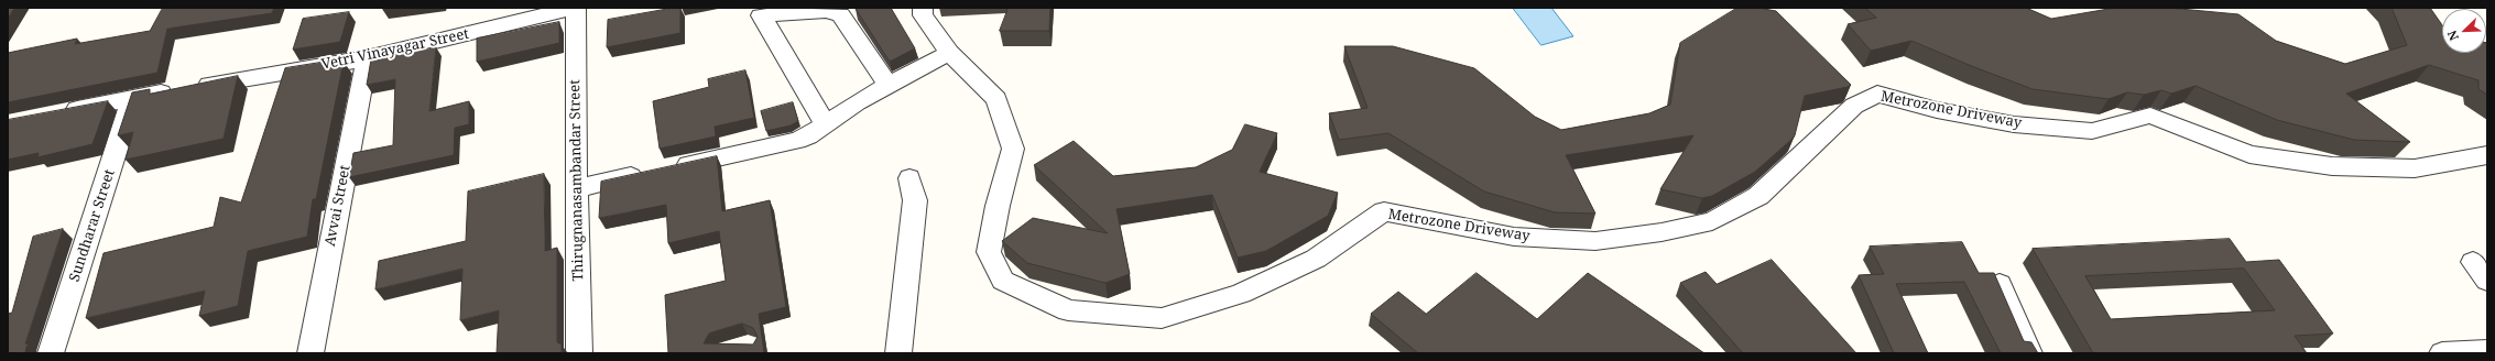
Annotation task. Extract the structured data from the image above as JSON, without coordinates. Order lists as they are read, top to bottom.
{
  "streets": {
    "street": [
      "Vetri Vinayagar Street",
      "Metrozone Driveway",
      "Thirugnanasambandar Street",
      "Avvai Street",
      "Sundharar Street"
    ]
  },
  "crossings": [
    ["Vetri Vinayagar Street", "Thirugnanasambandar Street"],
    ["Vetri Vinayagar Street", "Avvai Street"],
    ["Vetri Vinayagar Street", "Sundharar Street"]
  ],
  "north": "bottom left"
}
